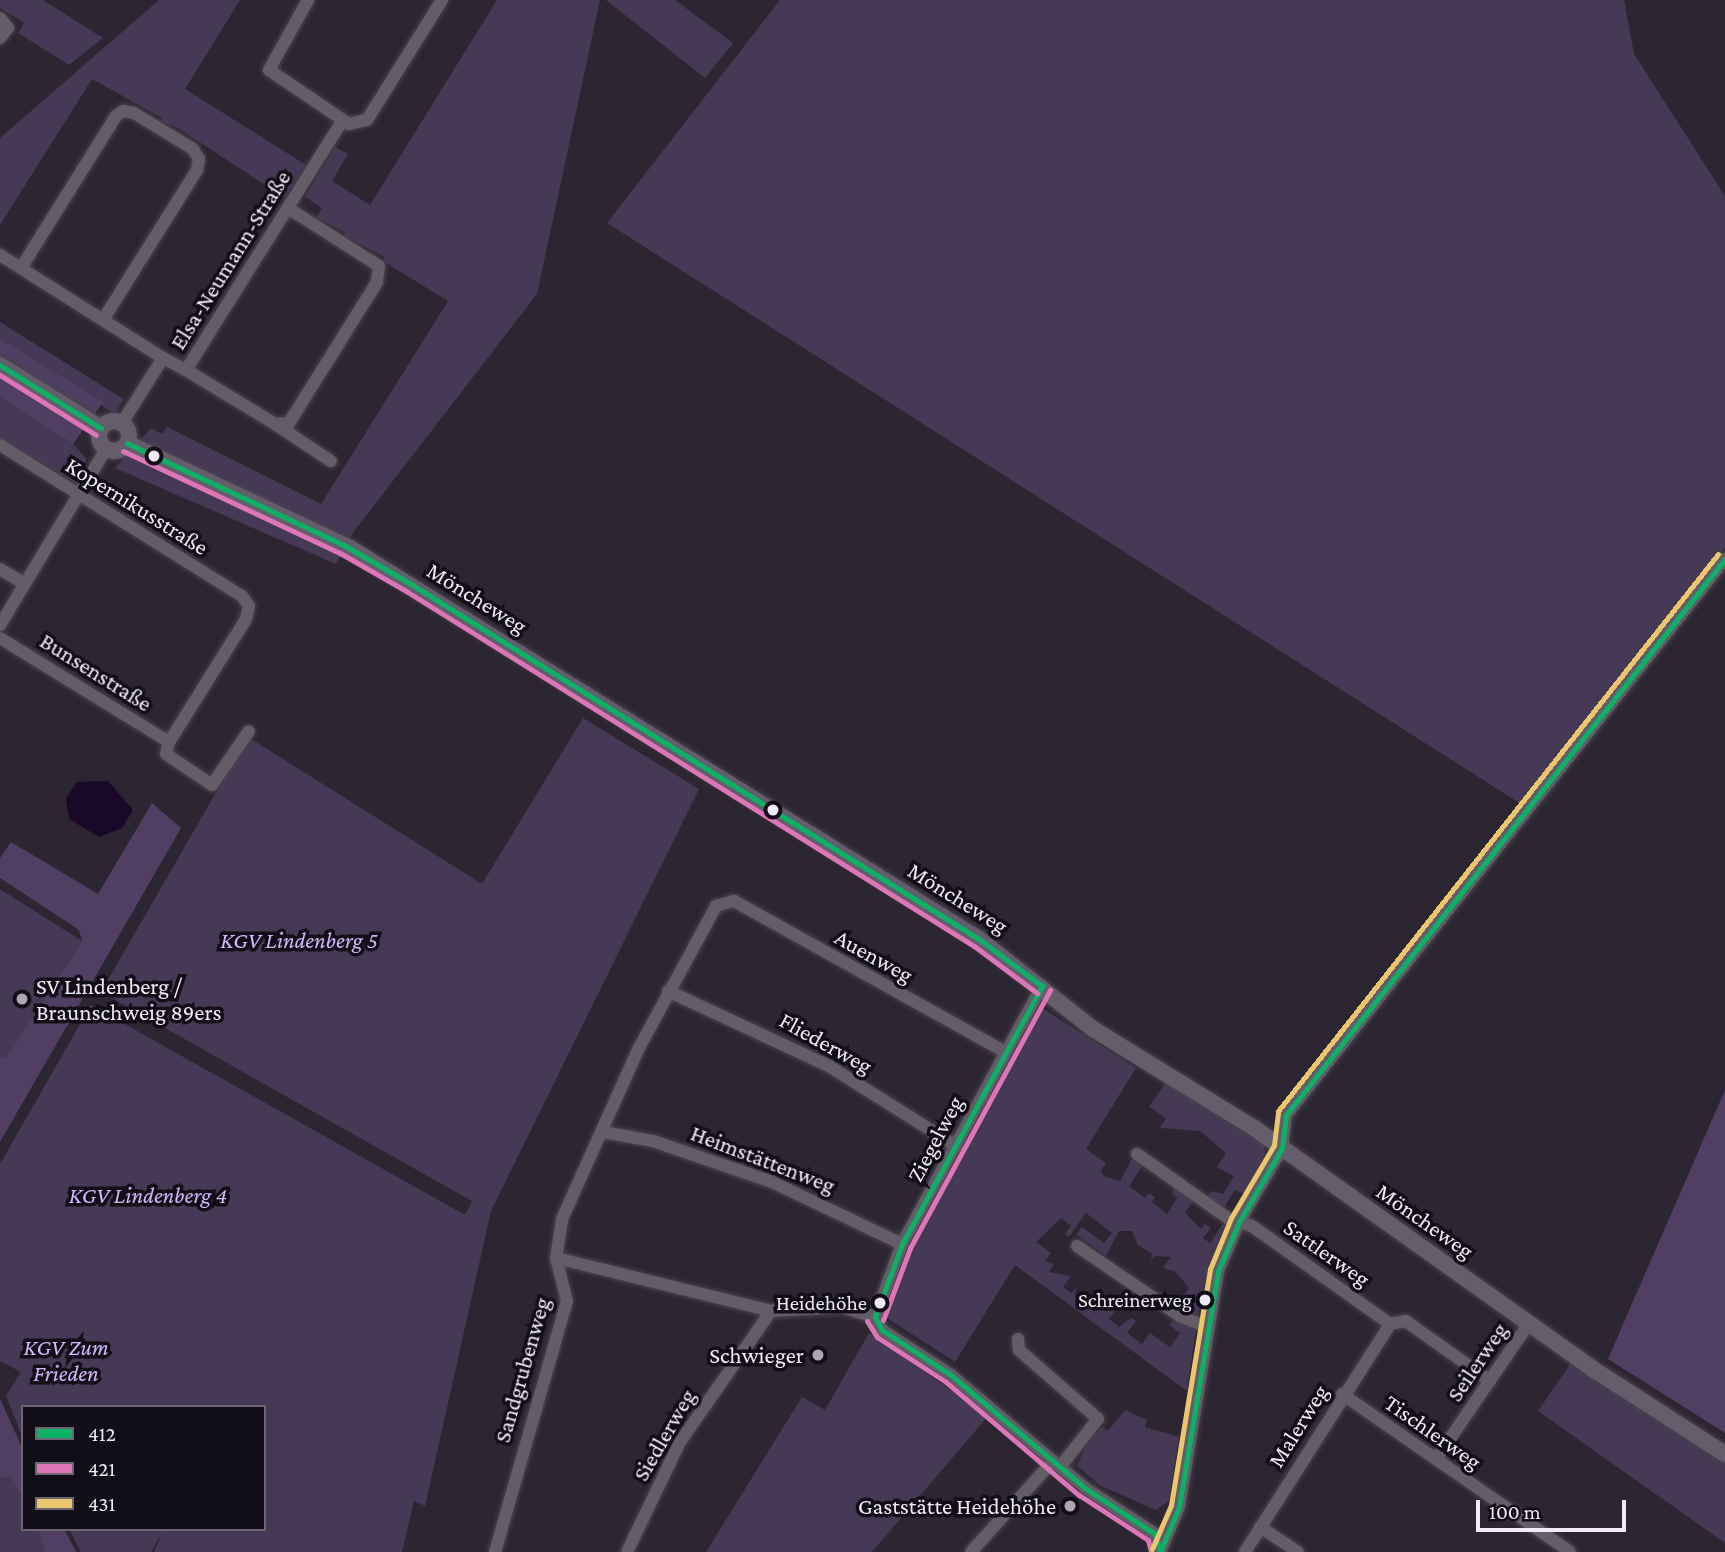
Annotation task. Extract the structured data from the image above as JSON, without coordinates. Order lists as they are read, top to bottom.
{
  "streets": {
    "main road": ["Möncheweg"],
    "street": [
      "Elsa-Neumann-Straße",
      "Kopernikusstraße",
      "Bunsenstraße",
      "Auenweg",
      "Fliederweg",
      "Ziegelweg",
      "Heimstättenweg",
      "Sattlerweg",
      "Seilerweg",
      "Sandgrubenweg",
      "Malerweg",
      "Tischlerweg",
      "Siedlerweg"
    ]
  },
  "crossings": [
    ["Elsa-Neumann-Straße", "Möncheweg"],
    ["Kopernikusstraße", "Bunsenstraße"],
    ["Möncheweg", "Ziegelweg"],
    ["Möncheweg", "Seilerweg"],
    ["Auenweg", "Ziegelweg"],
    ["Auenweg", "Sandgrubenweg"],
    ["Fliederweg", "Ziegelweg"],
    ["Fliederweg", "Sandgrubenweg"],
    ["Ziegelweg", "Heimstättenweg"],
    ["Heimstättenweg", "Sandgrubenweg"],
    ["Sattlerweg", "Seilerweg"],
    ["Sattlerweg", "Malerweg"],
    ["Seilerweg", "Tischlerweg"],
    ["Malerweg", "Tischlerweg"]
  ],
  "parks": ["KGV Lindenberg 5", "KGV Lindenberg 4", "KGV Zum Frieden"],
  "places": [
    "SV Lindenberg / Braunschweig 89ers",
    "Schreinerweg",
    "Heidehöhe",
    "Schwieger",
    "Gaststätte Heidehöhe"
  ],
  "lines": ["transit line 412", "transit line 421", "transit line 431"],
  "legend": ["412", "421", "431"],
  "scale_bar": "100 m"
}
